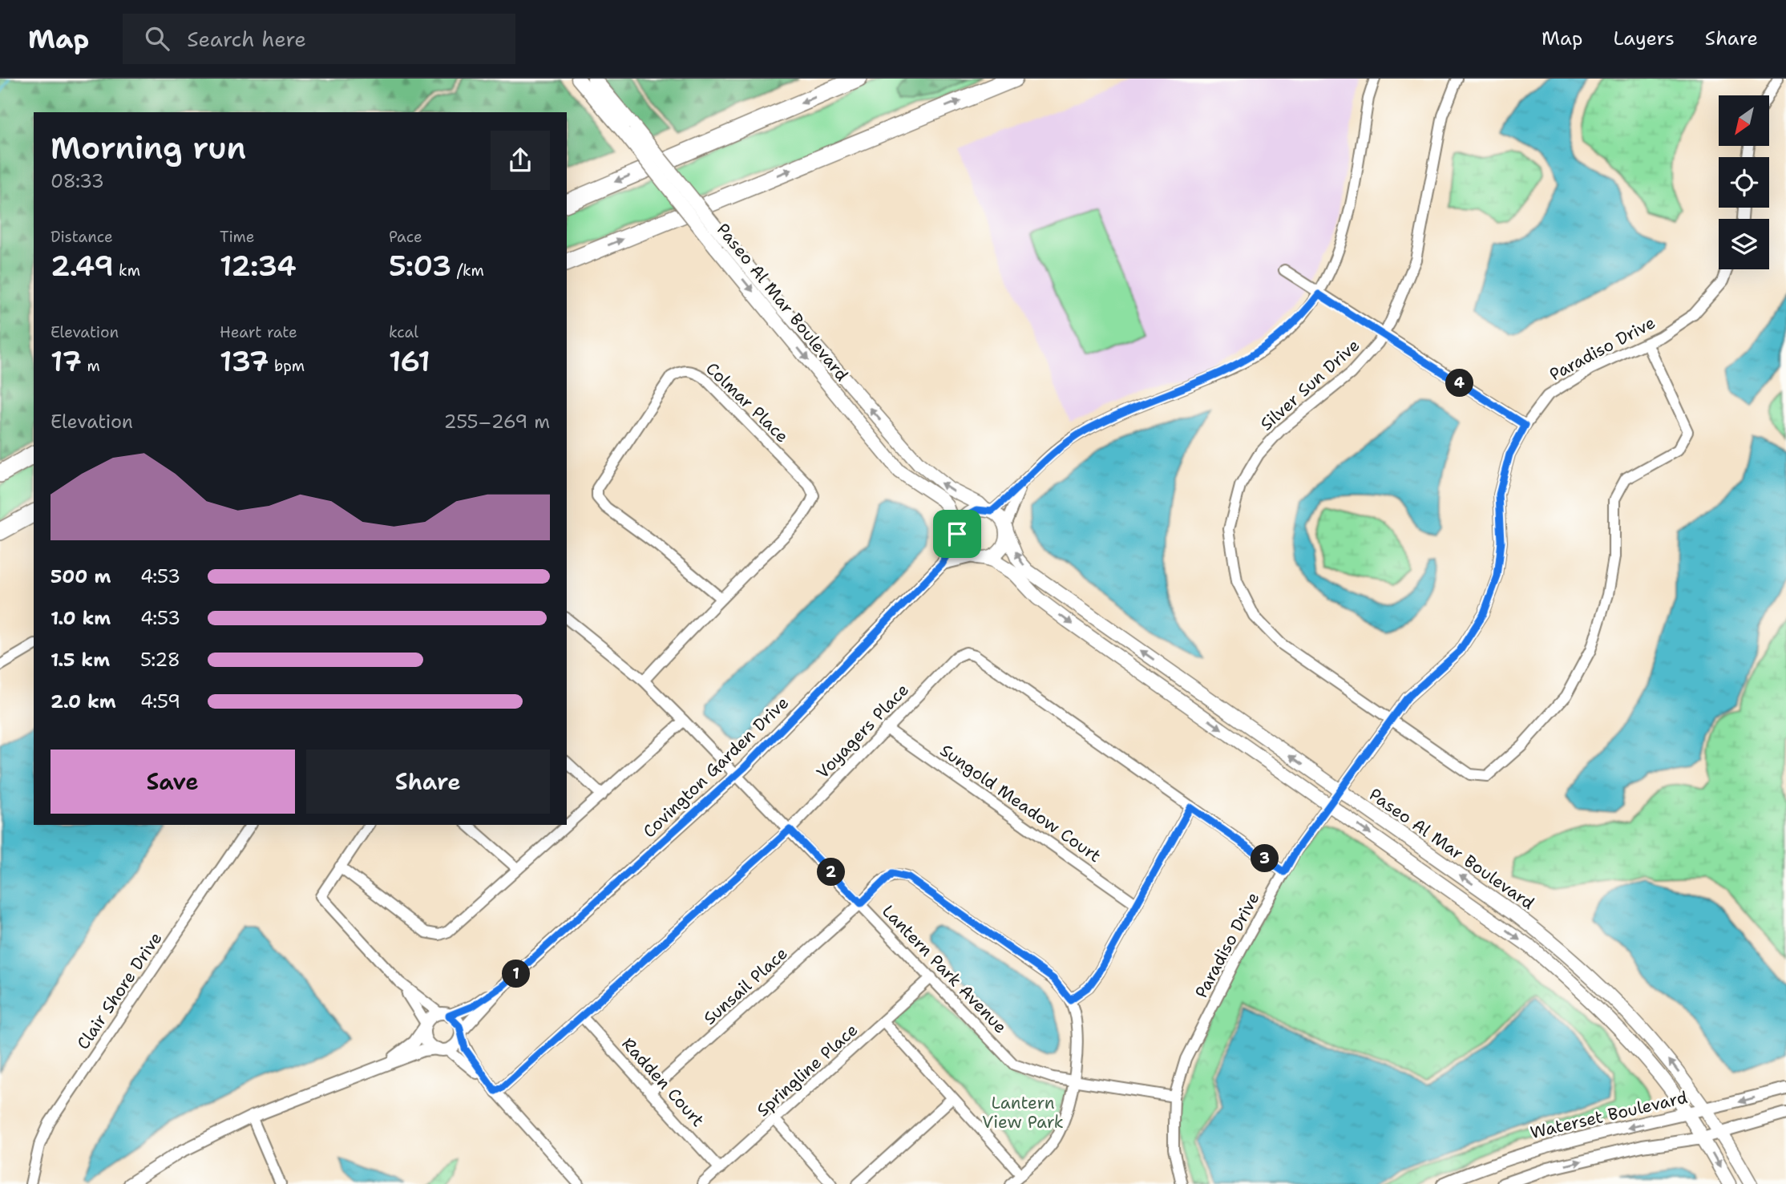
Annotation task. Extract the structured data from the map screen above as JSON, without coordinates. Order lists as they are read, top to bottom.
{
  "streets": {
    "main road": ["Paseo Al Mar Boulevard"],
    "street": [
      "Paradiso Drive",
      "Silver Sun Drive",
      "Colmar Place",
      "Voyagers Place",
      "Covington Garden Drive",
      "Sungold Meadow Court",
      "Lantern Park Avenue",
      "Sunsail Place",
      "Clair Shore Drive",
      "Springline Place",
      "Radden Court",
      "Waterset Boulevard"
    ]
  },
  "crossings": [
    ["Paseo Al Mar Boulevard", "Paradiso Drive"],
    ["Paseo Al Mar Boulevard", "Covington Garden Drive"],
    ["Paseo Al Mar Boulevard", "Waterset Boulevard"],
    ["Paradiso Drive", "Silver Sun Drive"],
    ["Paradiso Drive", "Voyagers Place"],
    ["Paradiso Drive", "Lantern Park Avenue"],
    ["Colmar Place", "Lantern Park Avenue"],
    ["Voyagers Place", "Sungold Meadow Court"],
    ["Voyagers Place", "Lantern Park Avenue"],
    ["Voyagers Place", "Radden Court"],
    ["Covington Garden Drive", "Lantern Park Avenue"],
    ["Lantern Park Avenue", "Sunsail Place"],
    ["Lantern Park Avenue", "Springline Place"],
    ["Sunsail Place", "Radden Court"],
    ["Springline Place", "Radden Court"]
  ],
  "parks": ["Lantern View Park"],
  "north": "bottom left",
  "page": {
    "header": "Map",
    "search": "Search here",
    "nav": ["Map", "Layers", "Share"],
    "heading": ["Morning run", "08:33"],
    "stats": [
      ["Distance", "2.49 km"],
      ["Time", "12:34"],
      ["Pace", "5:03 /km"],
      ["Elevation", "17 m"],
      ["Heart rate", "137 bpm"],
      ["kcal", "161"]
    ],
    "pins": [
      "4",
      "3",
      "2",
      "1"
    ],
    "chart": ["Elevation", "255–269 m"],
    "list": [
      {
        "name": "500 m",
        "note": "4:53"
      },
      {
        "name": "1.0 km",
        "note": "4:53"
      },
      {
        "name": "1.5 km",
        "note": "5:28"
      },
      {
        "name": "2.0 km",
        "note": "4:59"
      }
    ],
    "buttons": ["Save", "Share"]
  }
}
